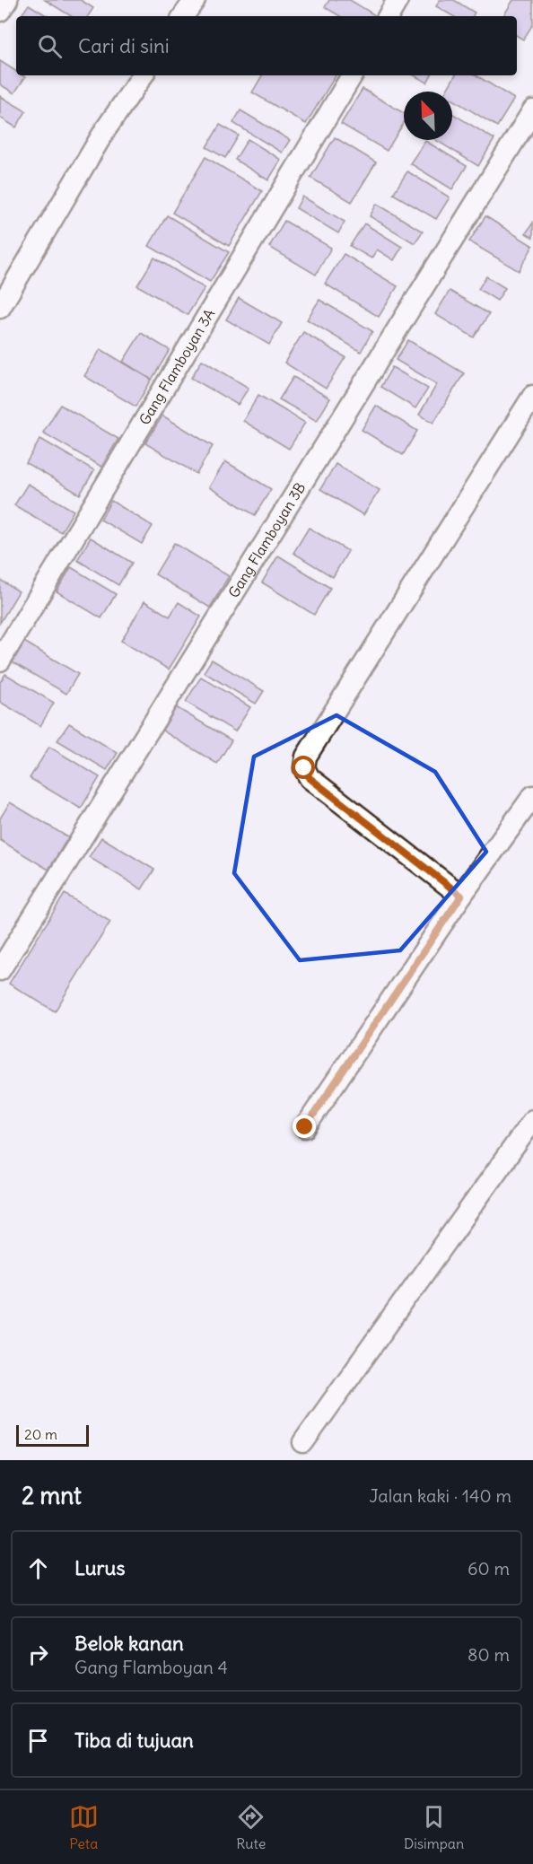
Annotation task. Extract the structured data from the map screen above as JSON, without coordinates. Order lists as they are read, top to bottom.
{
  "streets": {
    "street": ["Gang Flamboyan 3A", "Gang Flamboyan 3B"]
  },
  "scale_bar": "20 m",
  "north": "top left",
  "page": {
    "search": "Cari di sini",
    "scale": "20 m",
    "heading": ["2 mnt", "Jalan kaki · 140 m"],
    "list": [
      ["Lurus", "60 m"],
      ["Belok kanan", "Gang Flamboyan 4", "80 m"],
      "Tiba di tujuan"
    ],
    "nav": ["Peta", "Rute", "Disimpan"]
  }
}
